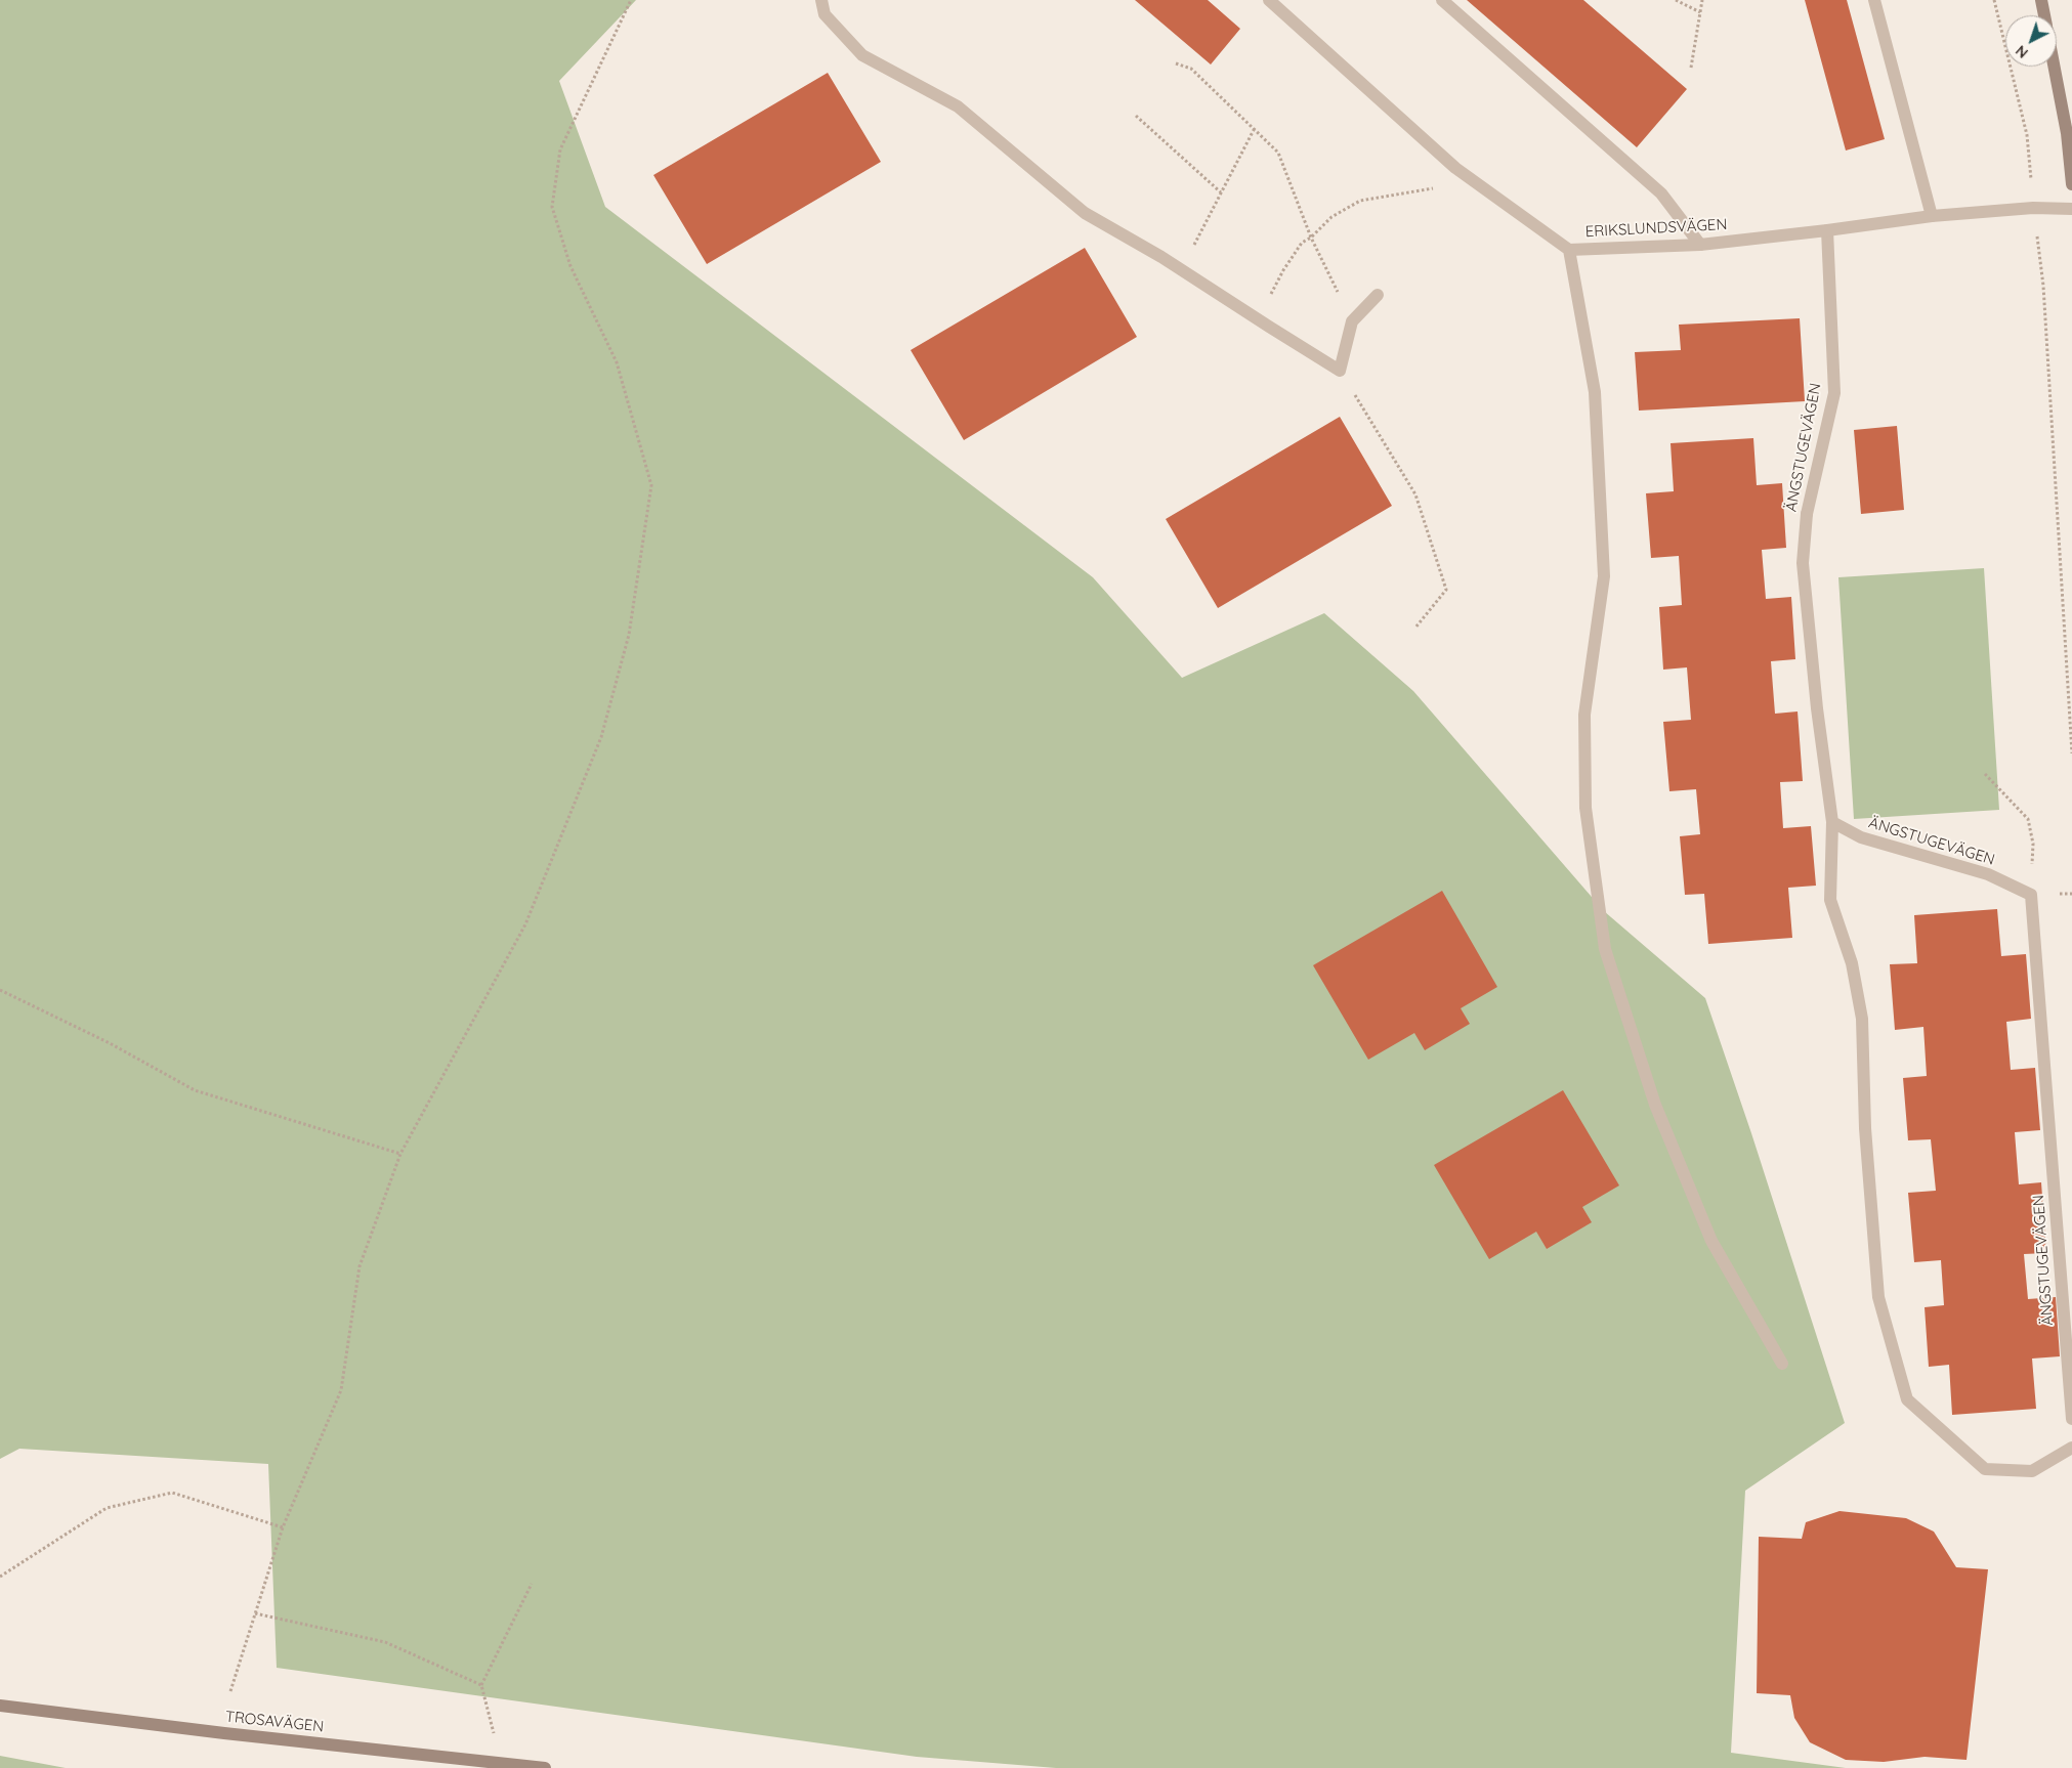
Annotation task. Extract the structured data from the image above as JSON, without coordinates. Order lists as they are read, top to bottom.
{
  "streets": {
    "main road": ["TROSAVÄGEN"],
    "street": ["ERIKSLUNDSVÄGEN", "ÄNGSTUGEVÄGEN"]
  },
  "crossings": [
    ["ERIKSLUNDSVÄGEN", "ÄNGSTUGEVÄGEN"]
  ],
  "north": "bottom left"
}
